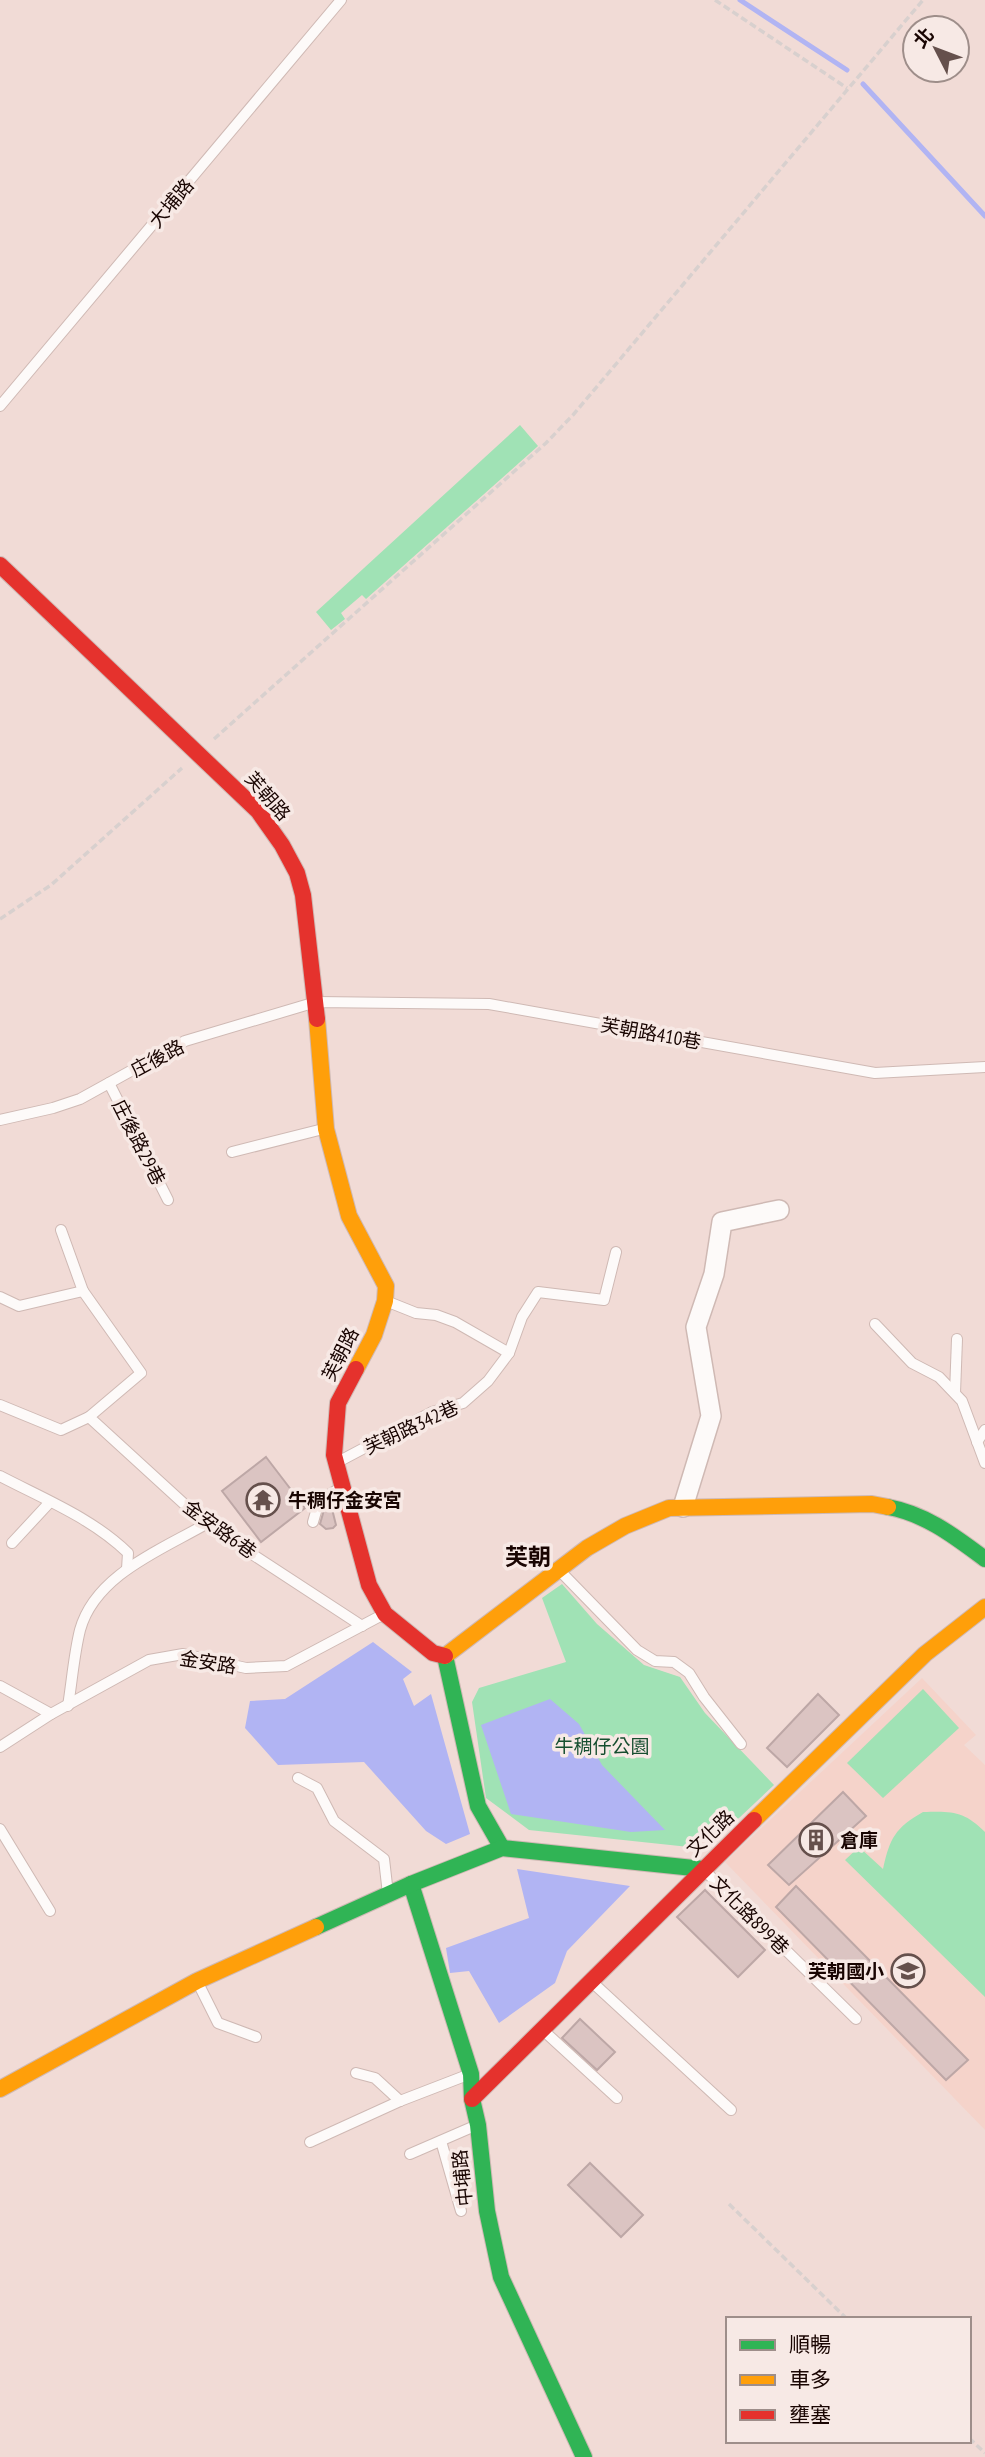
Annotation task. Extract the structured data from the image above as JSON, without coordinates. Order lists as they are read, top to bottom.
{
  "streets": {
    "street": ["芙朝路", "文化路", "中埔路"],
    "lane": [
      "大埔路",
      "芙朝路410巷",
      "庄後路",
      "庄後路29巷",
      "芙朝路342巷",
      "金安路6巷",
      "金安路",
      "文化路899巷"
    ]
  },
  "crossings": [
    ["芙朝路", "芙朝路410巷"],
    ["芙朝路", "庄後路"],
    ["芙朝路", "芙朝路342巷"],
    ["芙朝路", "金安路"],
    ["芙朝路410巷", "庄後路"],
    ["庄後路", "庄後路29巷"],
    ["金安路6巷", "金安路"],
    ["文化路", "文化路899巷"],
    ["文化路", "中埔路"]
  ],
  "districts": ["芙朝"],
  "parks": ["牛稠仔公園"],
  "places": {
    "temple": ["牛稠仔金安宮"],
    "building": ["倉庫"],
    "school or university": ["芙朝國小"]
  },
  "legend": ["順暢", "車多", "壅塞"],
  "north": "top left"
}
